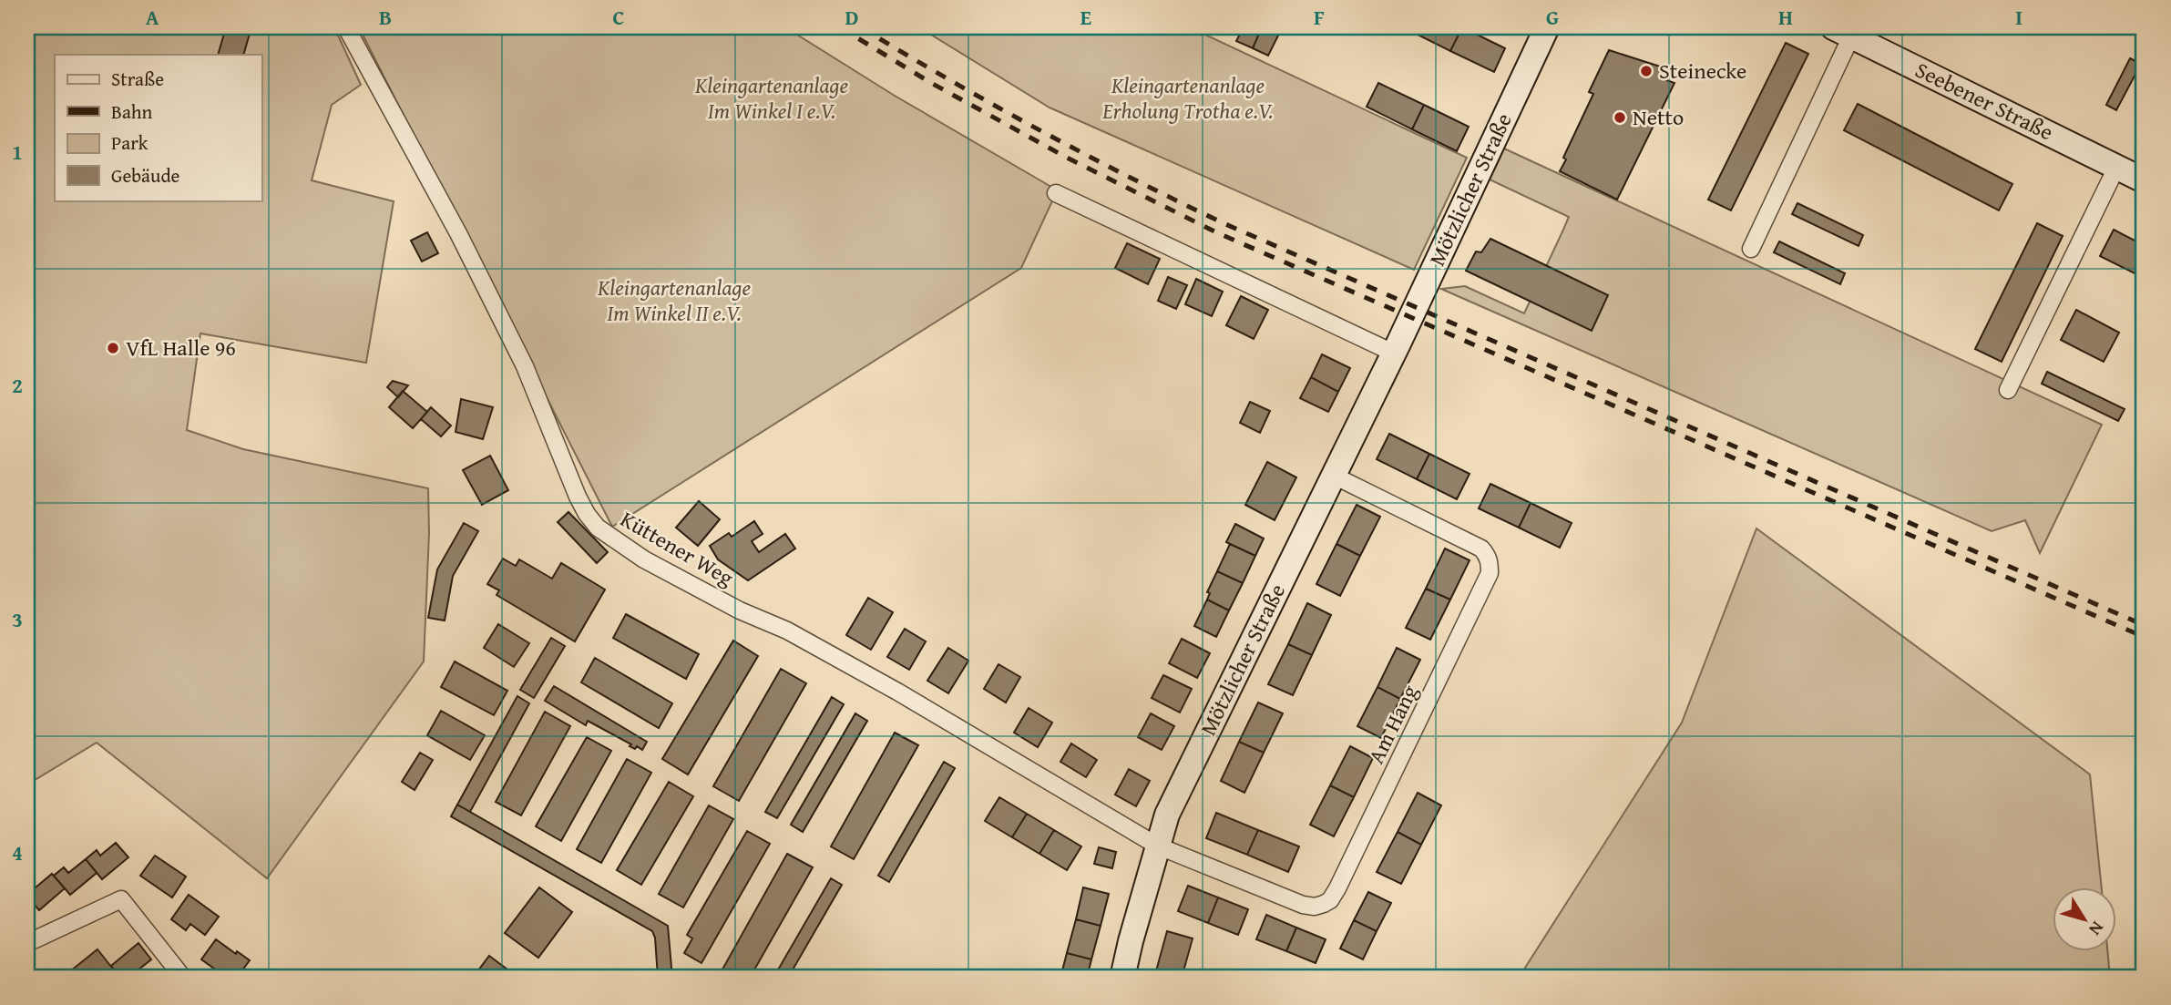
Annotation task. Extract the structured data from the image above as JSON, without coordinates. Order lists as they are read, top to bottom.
{
  "streets": {
    "street": [
      "Seebener Straße",
      "Mötzlicher Straße",
      "Küttener Weg",
      "Am Hang"
    ]
  },
  "crossings": [
    ["Mötzlicher Straße", "Küttener Weg"],
    ["Mötzlicher Straße", "Am Hang"],
    ["Küttener Weg", "Am Hang"]
  ],
  "parks": ["Kleingartenanlage Im Winkel I e.V.", "Kleingartenanlage Erholung Trotha e.V.", "Kleingartenanlage Im Winkel II e.V."],
  "places": ["Steinecke", "Netto", "VfL Halle 96"],
  "legend": [
    "Straße",
    "Bahn",
    "Park",
    "Gebäude"
  ],
  "north": "bottom right",
  "grid": {
    "columns": [
      "A",
      "B",
      "C",
      "D",
      "E",
      "F",
      "G",
      "H",
      "I"
    ],
    "rows": [
      "1",
      "2",
      "3",
      "4"
    ]
  }
}
